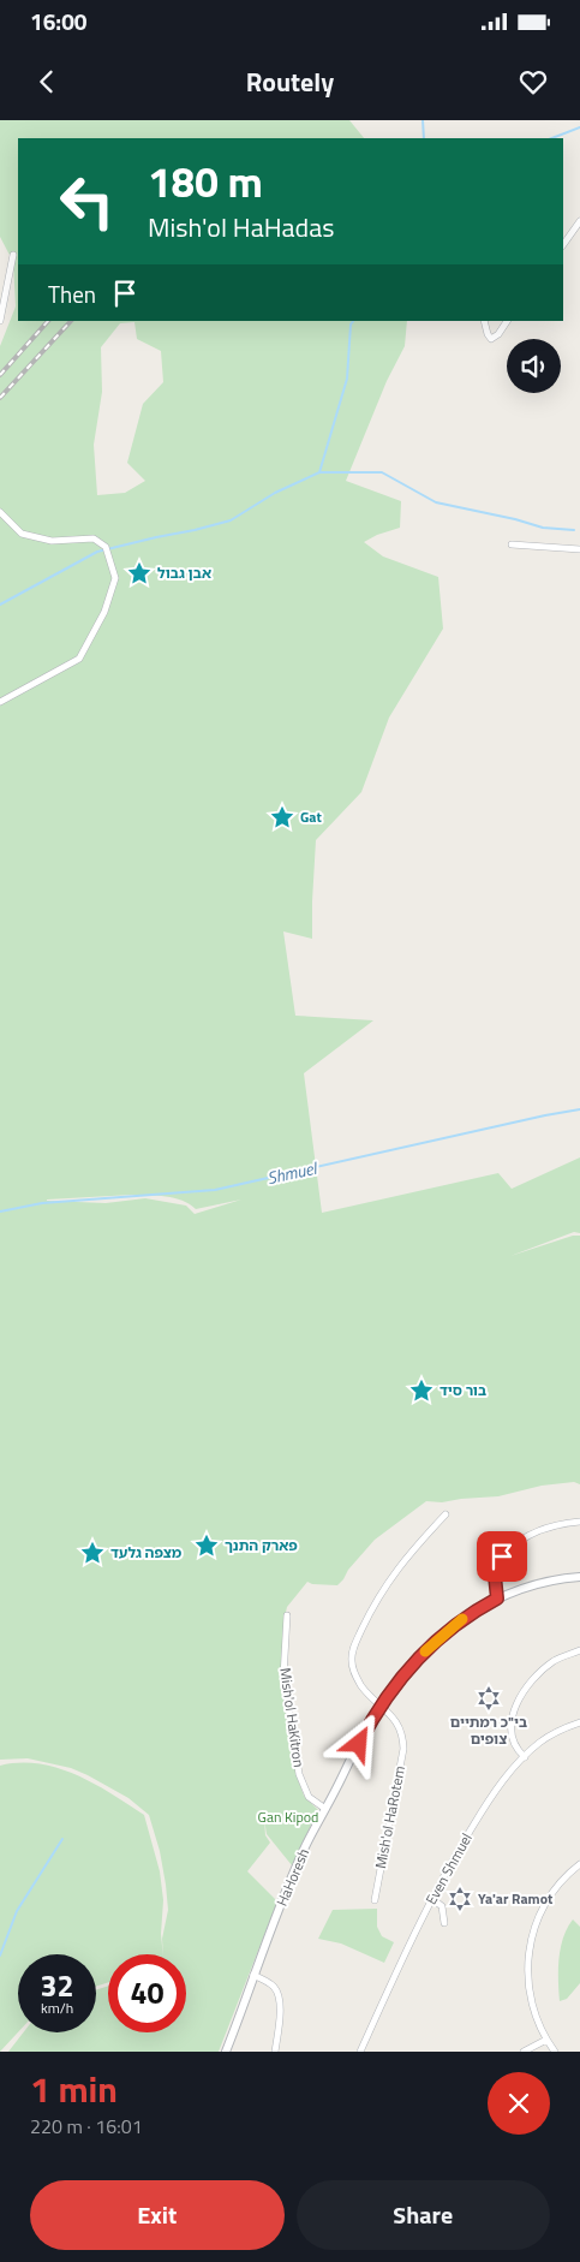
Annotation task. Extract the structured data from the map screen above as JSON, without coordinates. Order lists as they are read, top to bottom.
{
  "streets": {
    "street": [
      "Mish'ol HaKitron",
      "Mish'ol HaRotem",
      "Even Shmuel",
      "HaHoresh"
    ]
  },
  "crossings": [
    ["Mish'ol HaKitron", "HaHoresh"],
    ["Mish'ol HaRotem", "HaHoresh"]
  ],
  "water": ["Shmuel"],
  "parks": ["Gan Kipod"],
  "places": {
    "place": [
      "אבן גבול",
      "Gat",
      "בור סיד",
      "פארק התנך",
      "מצפה גלעד"
    ],
    "synagogue": ["בי\"כ רמתיים צופים", "Ya'ar Ramot"]
  },
  "page": {
    "status": "16:00",
    "header": "Routely",
    "turn": ["180 m", "Mish'ol HaHadas"],
    "then": "Then",
    "speed": "32 km/h",
    "limit": "40",
    "heading": ["1 min", "220 m · 16:01"],
    "buttons": ["Exit", "Share"]
  }
}
